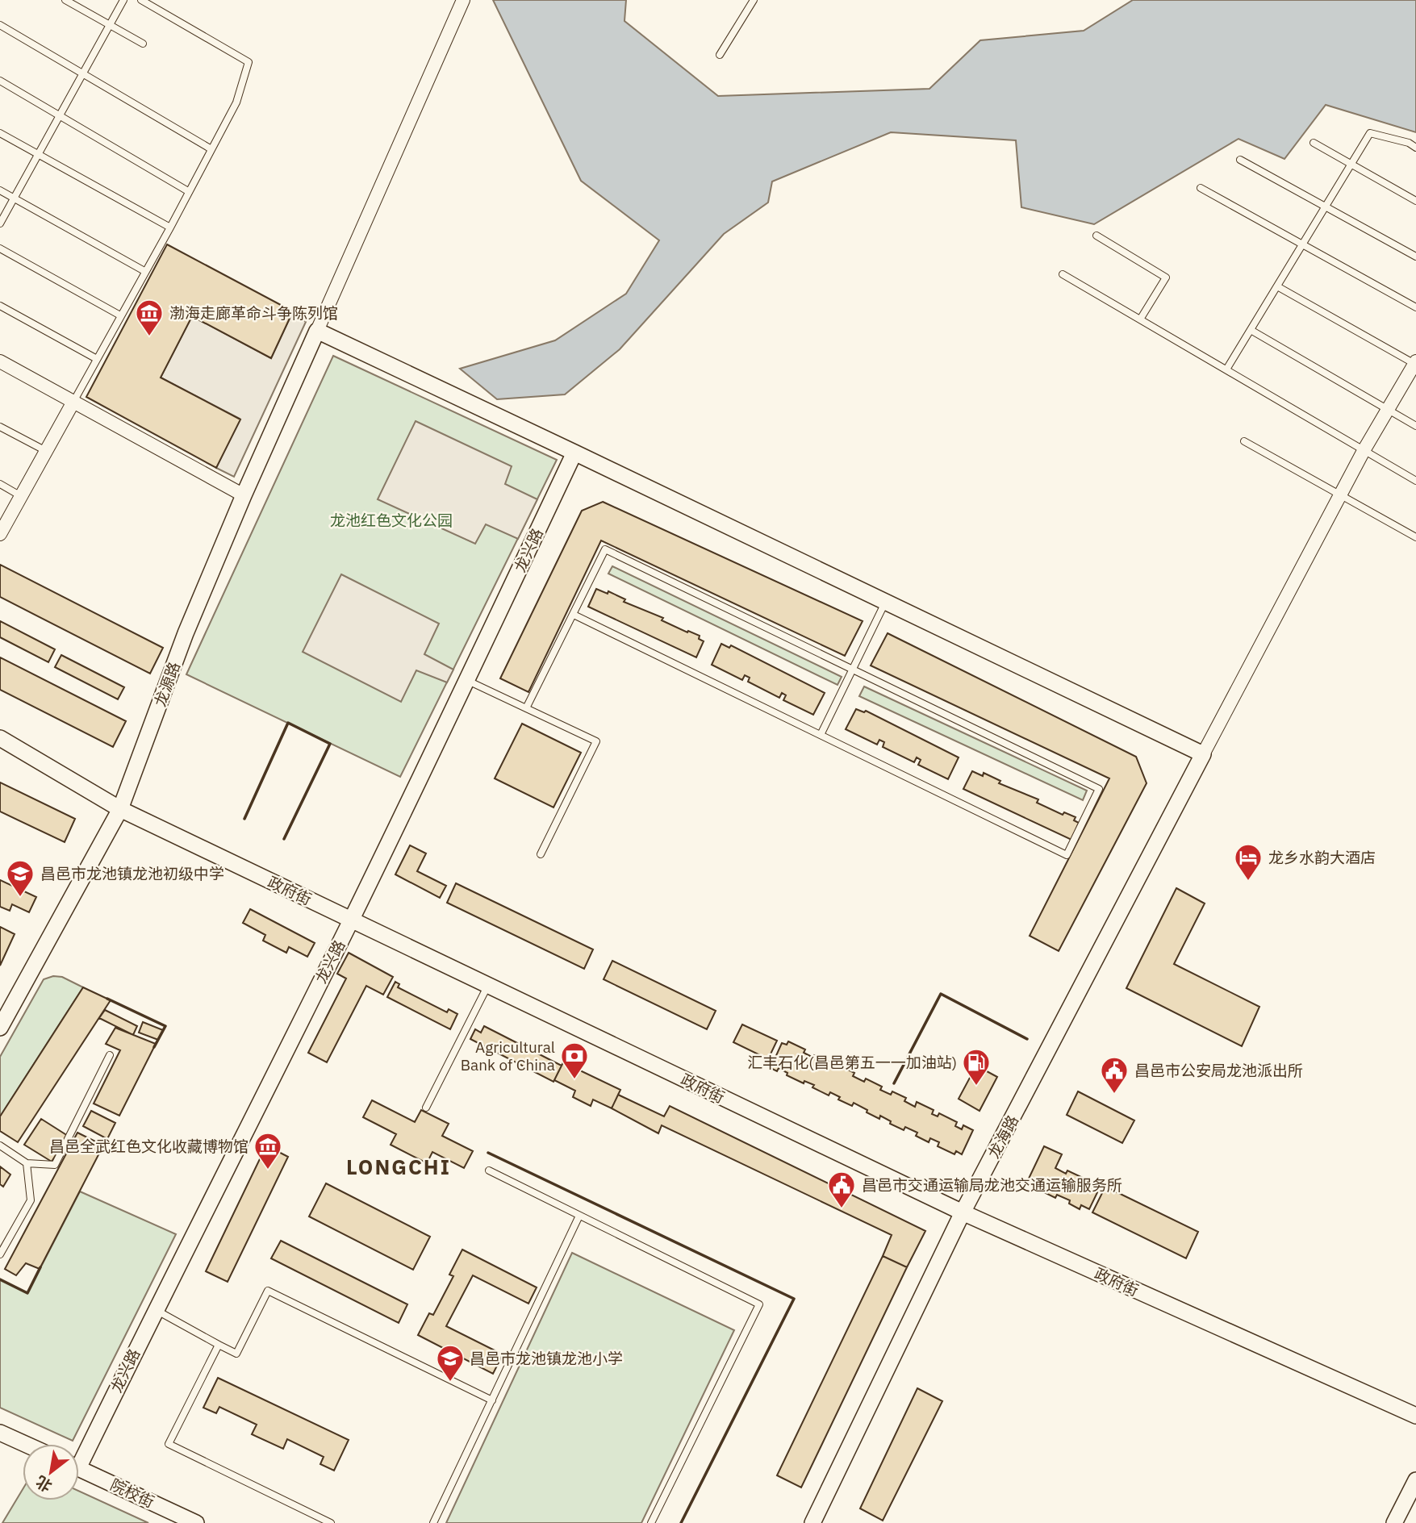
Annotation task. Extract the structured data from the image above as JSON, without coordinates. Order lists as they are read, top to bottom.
{
  "streets": {
    "street": [
      "龙兴路",
      "龙源路",
      "政府街",
      "龙海路",
      "院校街"
    ]
  },
  "crossings": [
    ["龙兴路", "政府街"],
    ["龙源路", "政府街"],
    ["政府街", "龙海路"]
  ],
  "districts": ["LONGCHI"],
  "parks": ["龙池红色文化公园"],
  "places": {
    "museum": ["渤海走廊革命斗争陈列馆", "昌邑全武红色文化收藏博物馆"],
    "hotel": ["龙乡水韵大酒店"],
    "school or university": ["昌邑市龙池镇龙池初级中学", "昌邑市龙池镇龙池小学"],
    "bank": ["Agricultural Bank of China"],
    "fuel station": ["汇丰石化(昌邑第五一一加油站)"],
    "public building": ["昌邑市公安局龙池派出所", "昌邑市交通运输局龙池交通运输服务所"]
  },
  "north": "bottom left"
}
